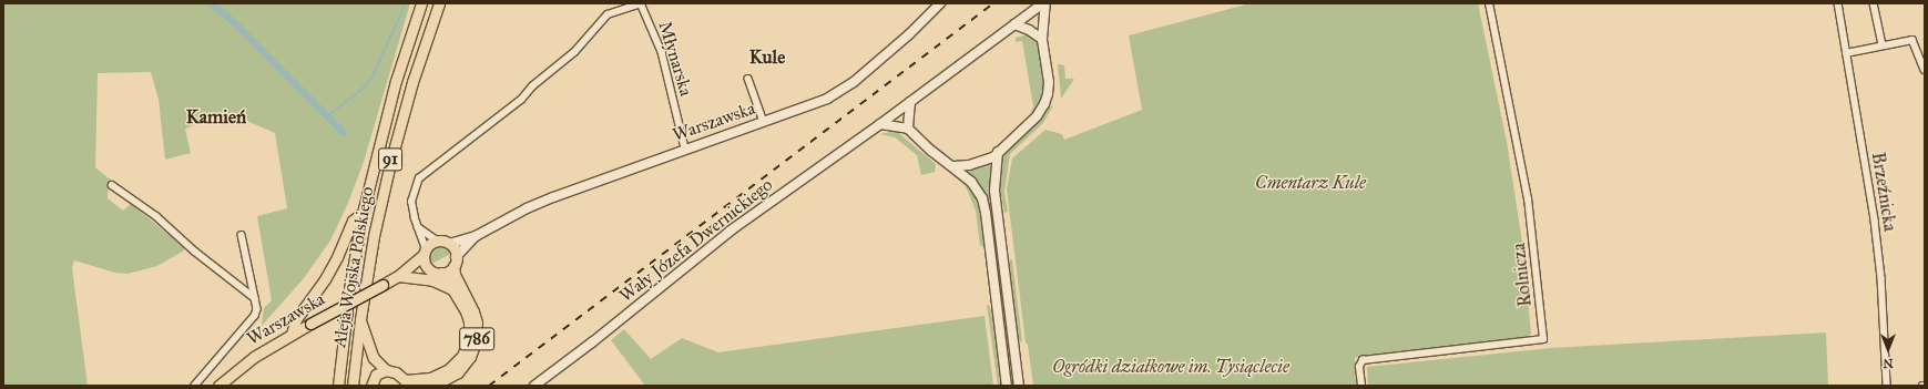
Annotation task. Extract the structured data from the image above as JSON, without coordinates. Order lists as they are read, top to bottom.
{
  "streets": {
    "main road": [
      "Warszawska",
      "91",
      "Aleja Wojska Polskiego",
      "786"
    ],
    "street": [
      "Młynarska",
      "Brzeźnicka",
      "Wały Józefa Dwernickiego",
      "Rolnicza"
    ]
  },
  "crossings": [
    ["Młynarska", "Warszawska"],
    ["Warszawska", "786"]
  ],
  "districts": ["Kule", "Kamień"],
  "parks": ["Cmentarz Kule", "Ogródki działkowe im. Tysiąclecie"],
  "north": "bottom"
}
